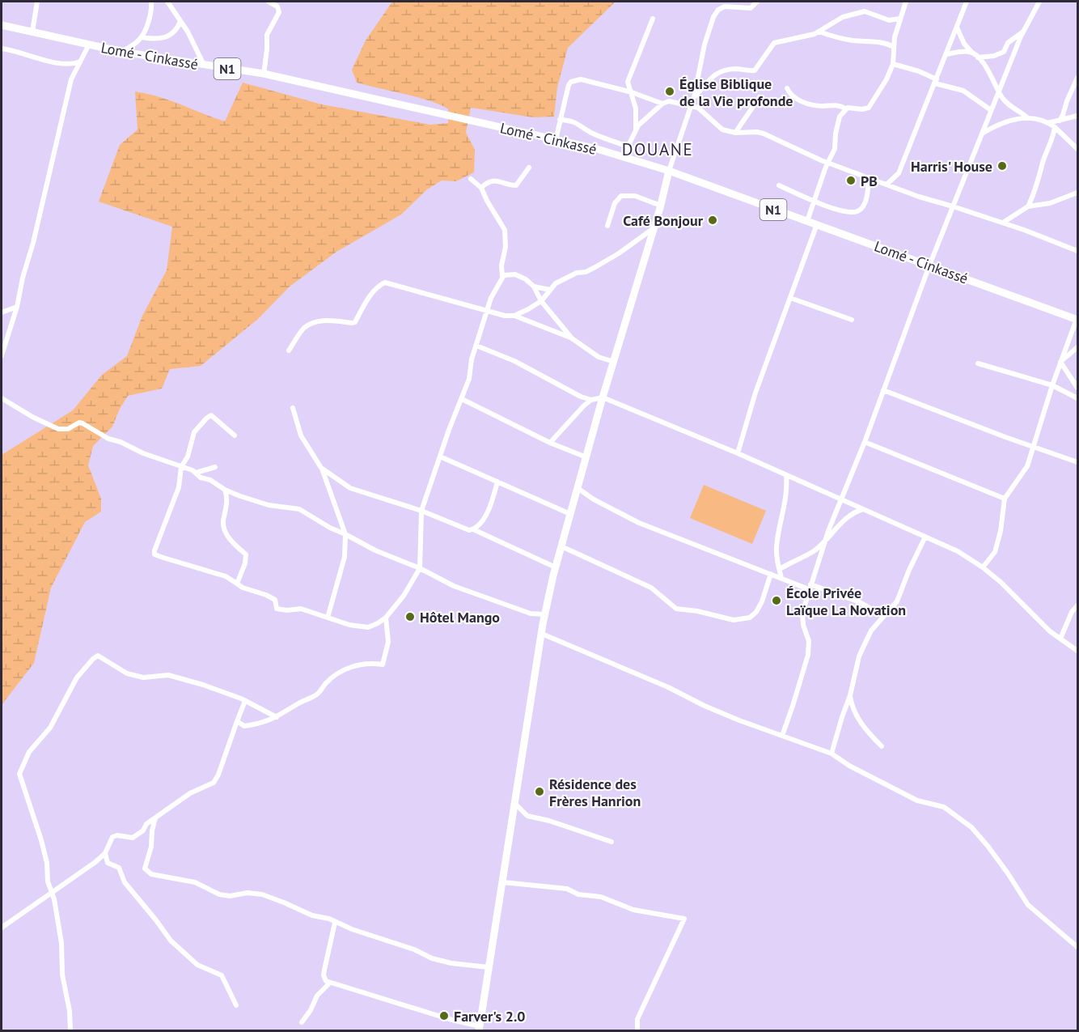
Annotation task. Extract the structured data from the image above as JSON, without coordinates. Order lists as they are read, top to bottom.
{
  "streets": {
    "main road": ["Lomé - Cinkassé", "N1"]
  },
  "districts": ["DOUANE"],
  "places": [
    "Église Biblique de la Vie profonde",
    "Harris' House",
    "PB",
    "Café Bonjour",
    "École Privée Laïque La Novation",
    "Hôtel Mango",
    "Résidence des Frères Hanrion",
    "Farver's 2.0"
  ]
}
